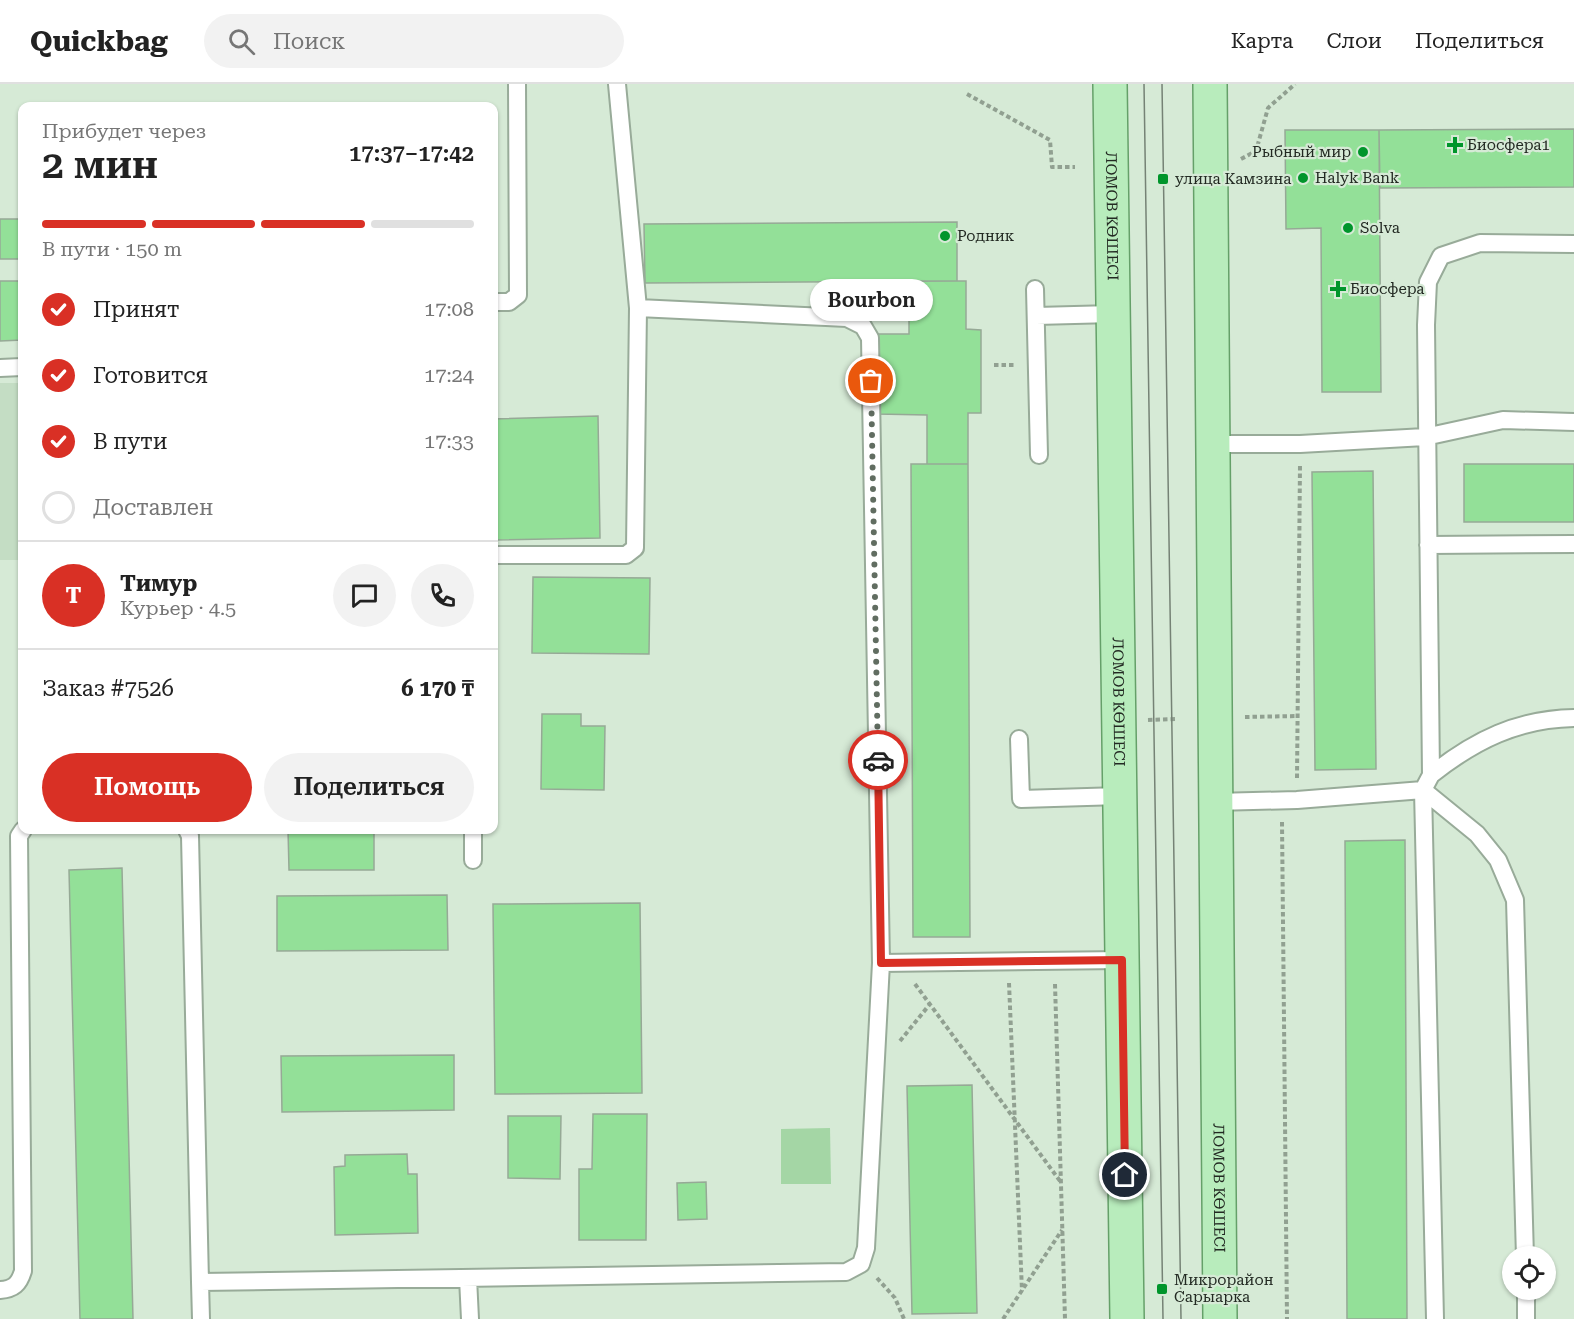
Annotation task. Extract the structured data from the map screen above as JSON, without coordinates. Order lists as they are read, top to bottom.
{
  "streets": {
    "main road": ["ЛОМОВ КӨШЕСІ"]
  },
  "places": {
    "health": ["Биосфера1", "Биосфера"],
    "other": [
      "Рыбный мир",
      "Halyk Bank",
      "Solva",
      "Родник",
      "Bourbon"
    ],
    "transit": ["улица Камзина", "Микрорайон Сарыарка"]
  },
  "page": {
    "header": "Quickbag",
    "search": "Поиск",
    "nav": ["Карта", "Слои", "Поделиться"],
    "heading": ["2 мин", "Прибудет через", "17:37–17:42"],
    "panel": [
      "Тимур",
      "Курьер · 4.5",
      "Заказ #7526",
      "6 170 ₸"
    ],
    "bar": "В пути · 150 m",
    "list": [
      ["Принят", "17:08"],
      ["Готовится", "17:24"],
      ["В пути", "17:33"],
      "Доставлен"
    ],
    "bubble": "Bourbon",
    "round": "Т",
    "buttons": ["Помощь", "Поделиться"]
  }
}
